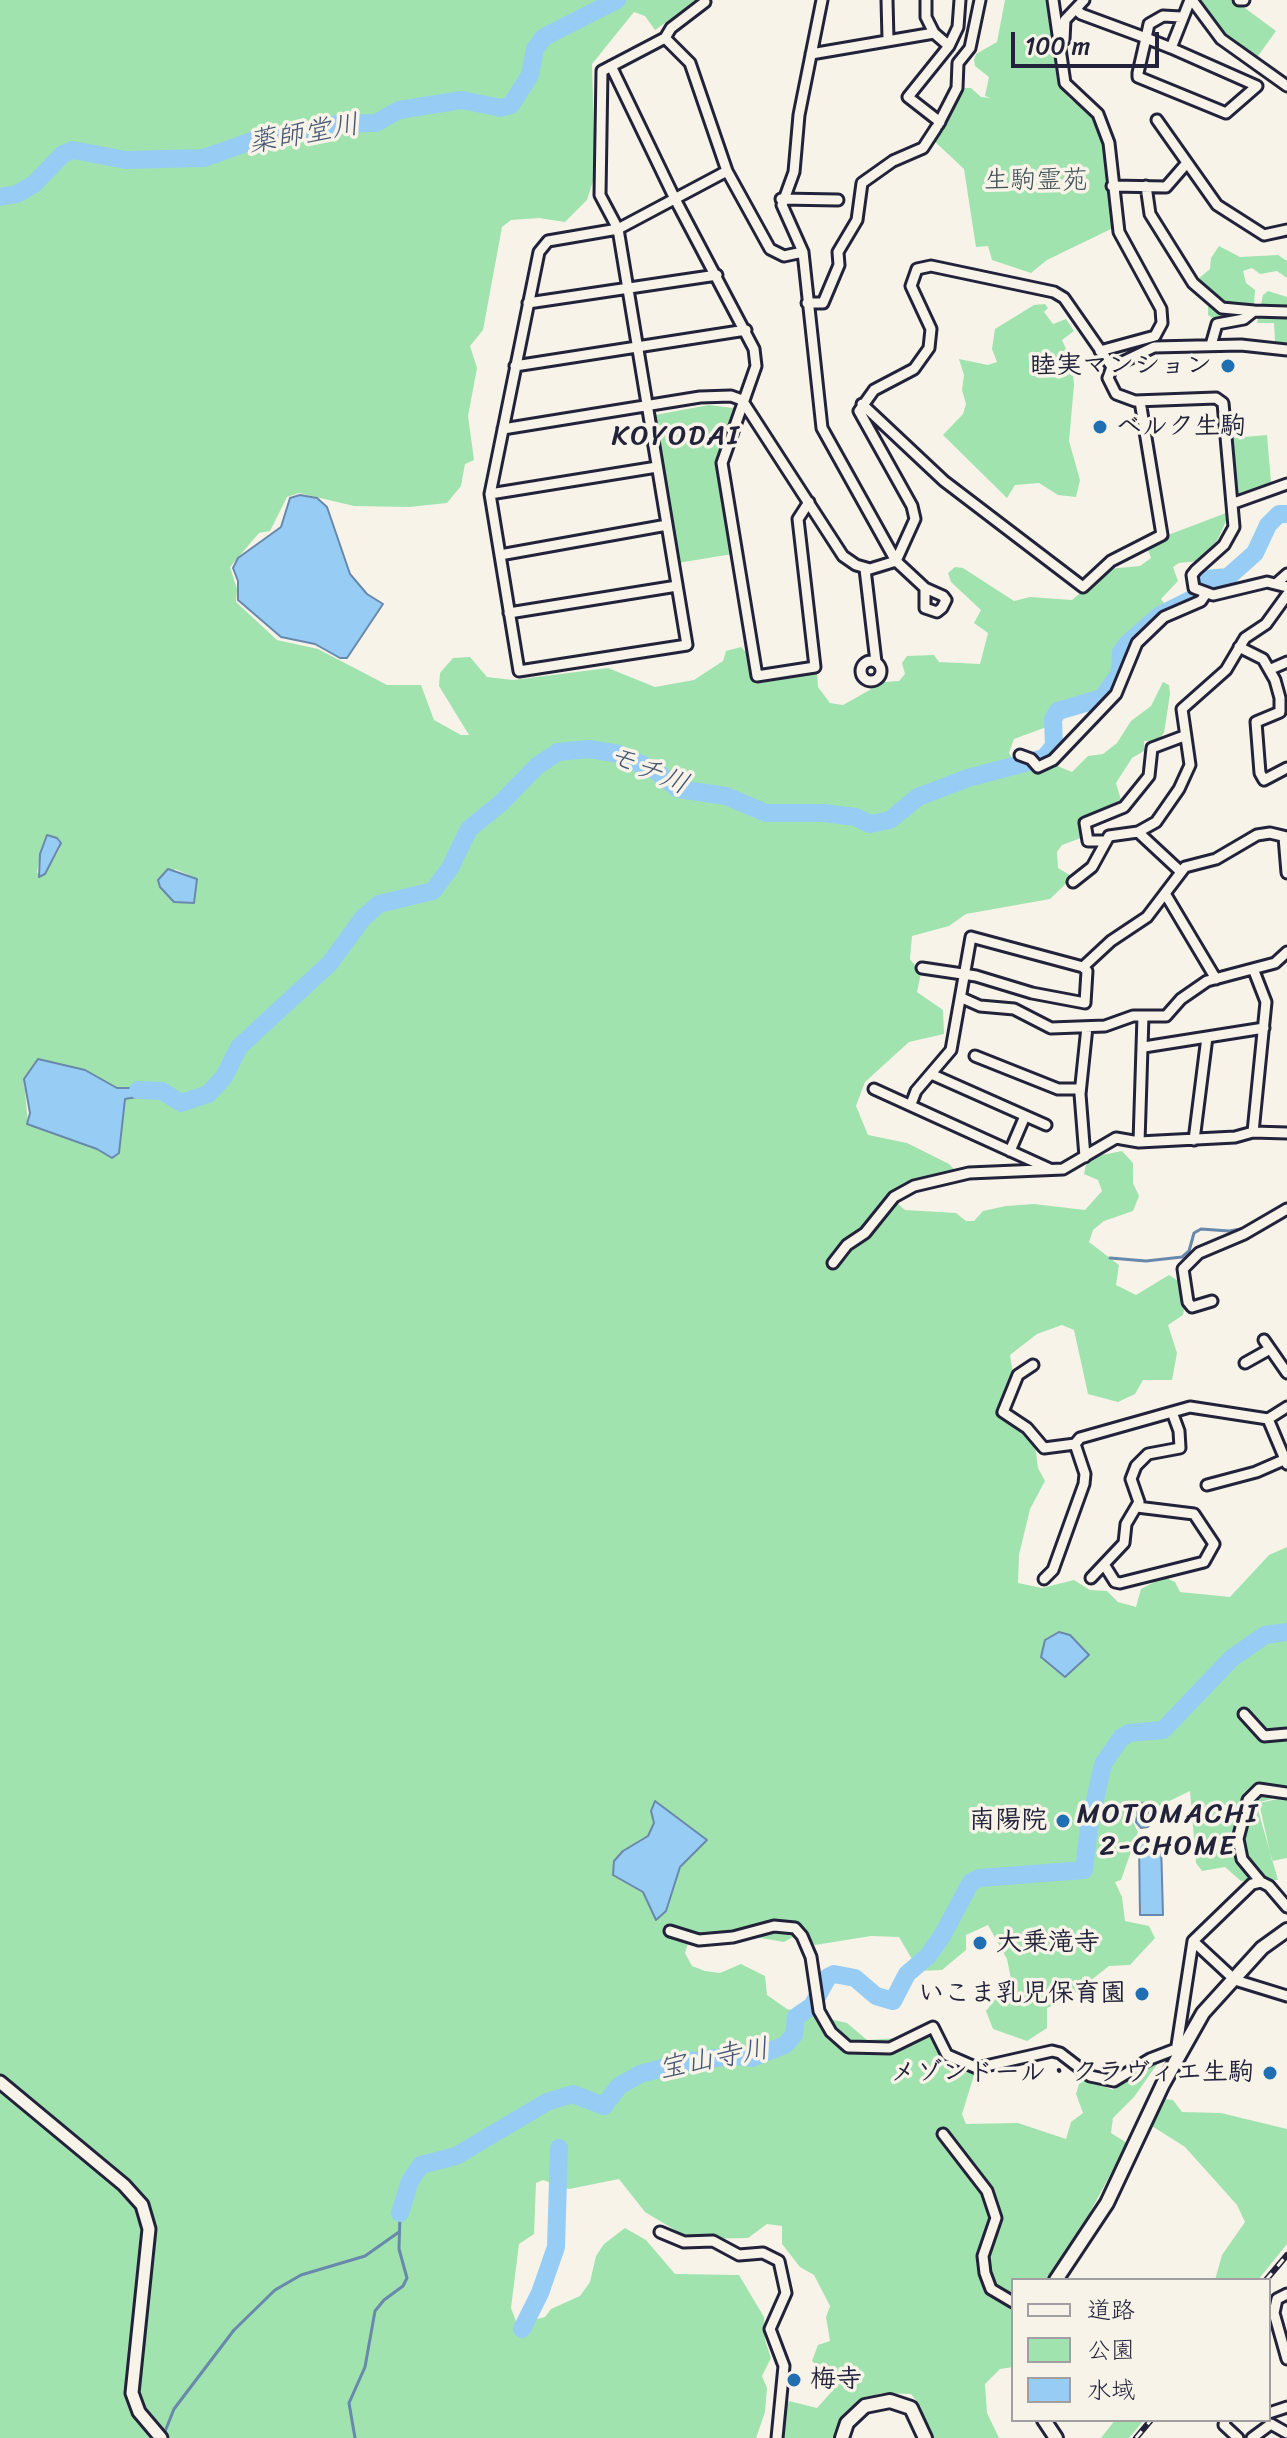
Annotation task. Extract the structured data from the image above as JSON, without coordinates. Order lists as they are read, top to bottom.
{
  "districts": ["KOYODAI", "MOTOMACHI 2-CHOME"],
  "water": ["薬師堂川", "モチ川", "宝山寺川"],
  "parks": ["生駒霊苑"],
  "places": [
    "睦実マンション",
    "ベルク生駒",
    "南陽院",
    "大乗滝寺",
    "いこま乳児保育園",
    "メゾンドール・クラヴィエ生駒",
    "梅寺"
  ],
  "legend": ["道路", "公園", "水域"],
  "scale_bar": "100 m"
}
